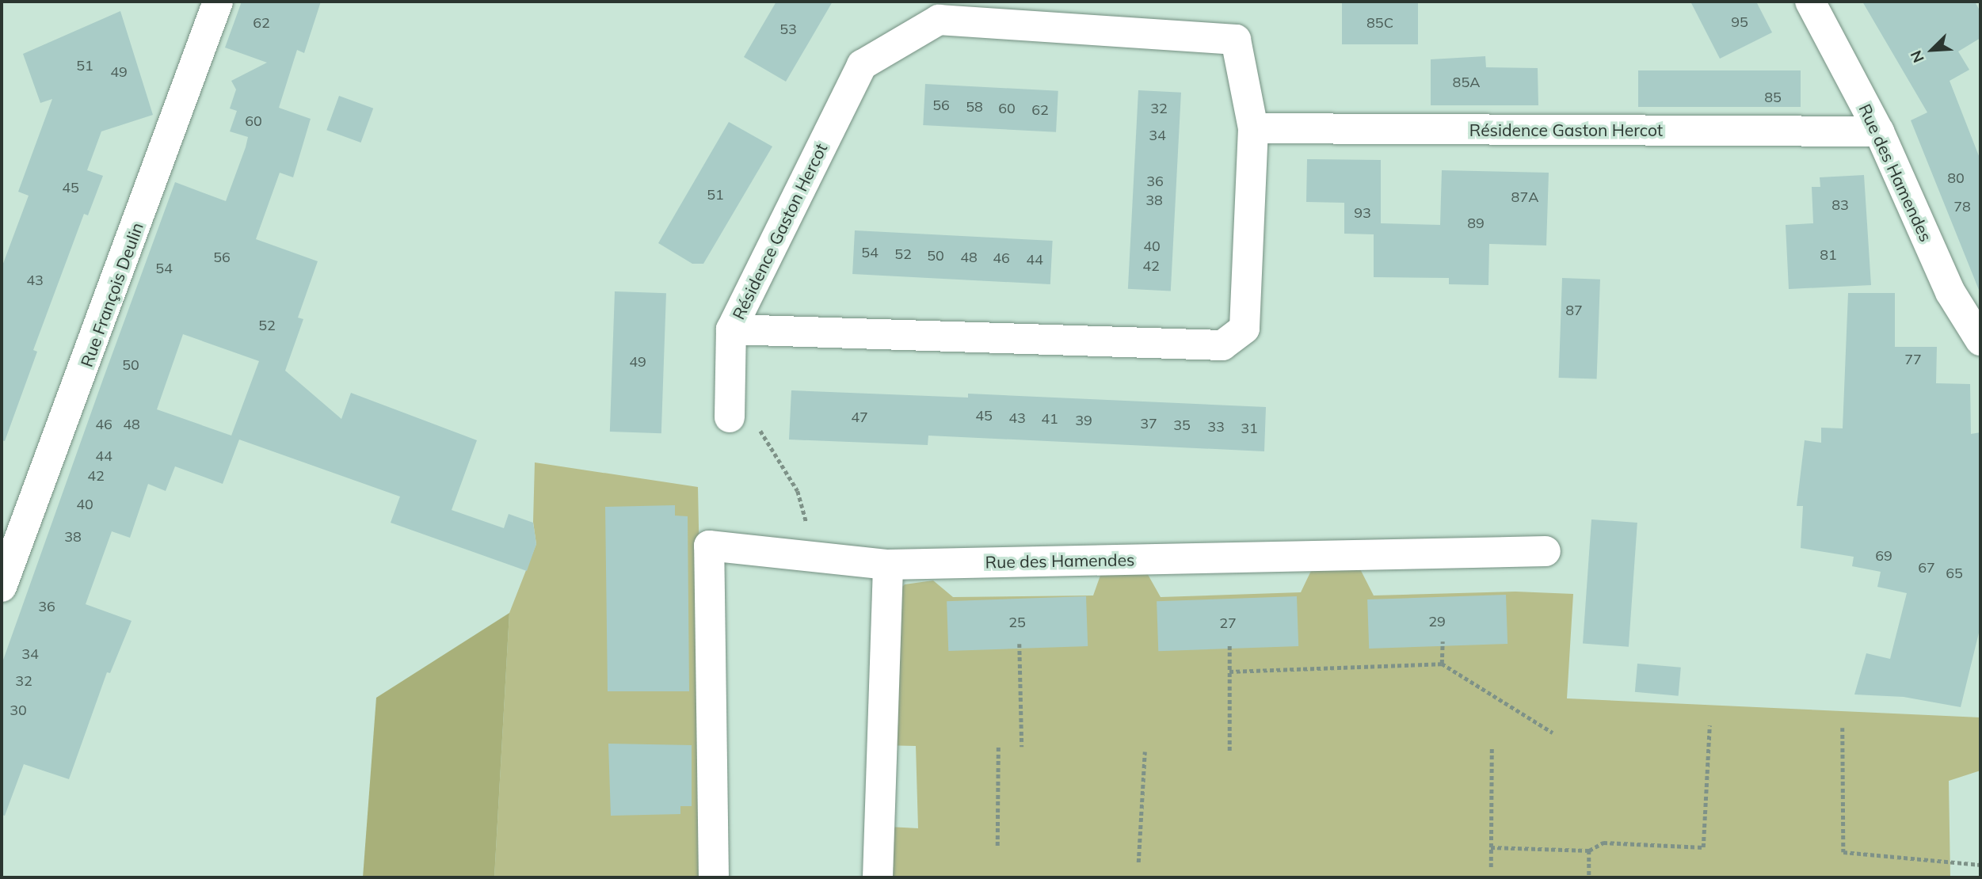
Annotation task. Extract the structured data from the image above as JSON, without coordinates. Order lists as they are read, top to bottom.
{
  "streets": {
    "street": ["Résidence Gaston Hercot", "Rue des Hamendes", "Rue François Deulin"]
  },
  "crossings": [
    ["Résidence Gaston Hercot", "Rue des Hamendes"]
  ],
  "house_numbers": [
    "95",
    "62",
    "85C",
    "53",
    "51",
    "49",
    "85A",
    "85",
    "56",
    "58",
    "60",
    "32",
    "62",
    "60",
    "34",
    "80",
    "36",
    "45",
    "51",
    "87A",
    "38",
    "83",
    "78",
    "93",
    "89",
    "40",
    "54",
    "52",
    "81",
    "50",
    "56",
    "48",
    "46",
    "44",
    "42",
    "54",
    "43",
    "87",
    "52",
    "77",
    "49",
    "50",
    "45",
    "47",
    "43",
    "41",
    "39",
    "37",
    "46",
    "48",
    "35",
    "33",
    "31",
    "44",
    "42",
    "40",
    "38",
    "69",
    "67",
    "65",
    "36",
    "29",
    "25",
    "27",
    "34",
    "32",
    "30"
  ],
  "north": "bottom left"
}
